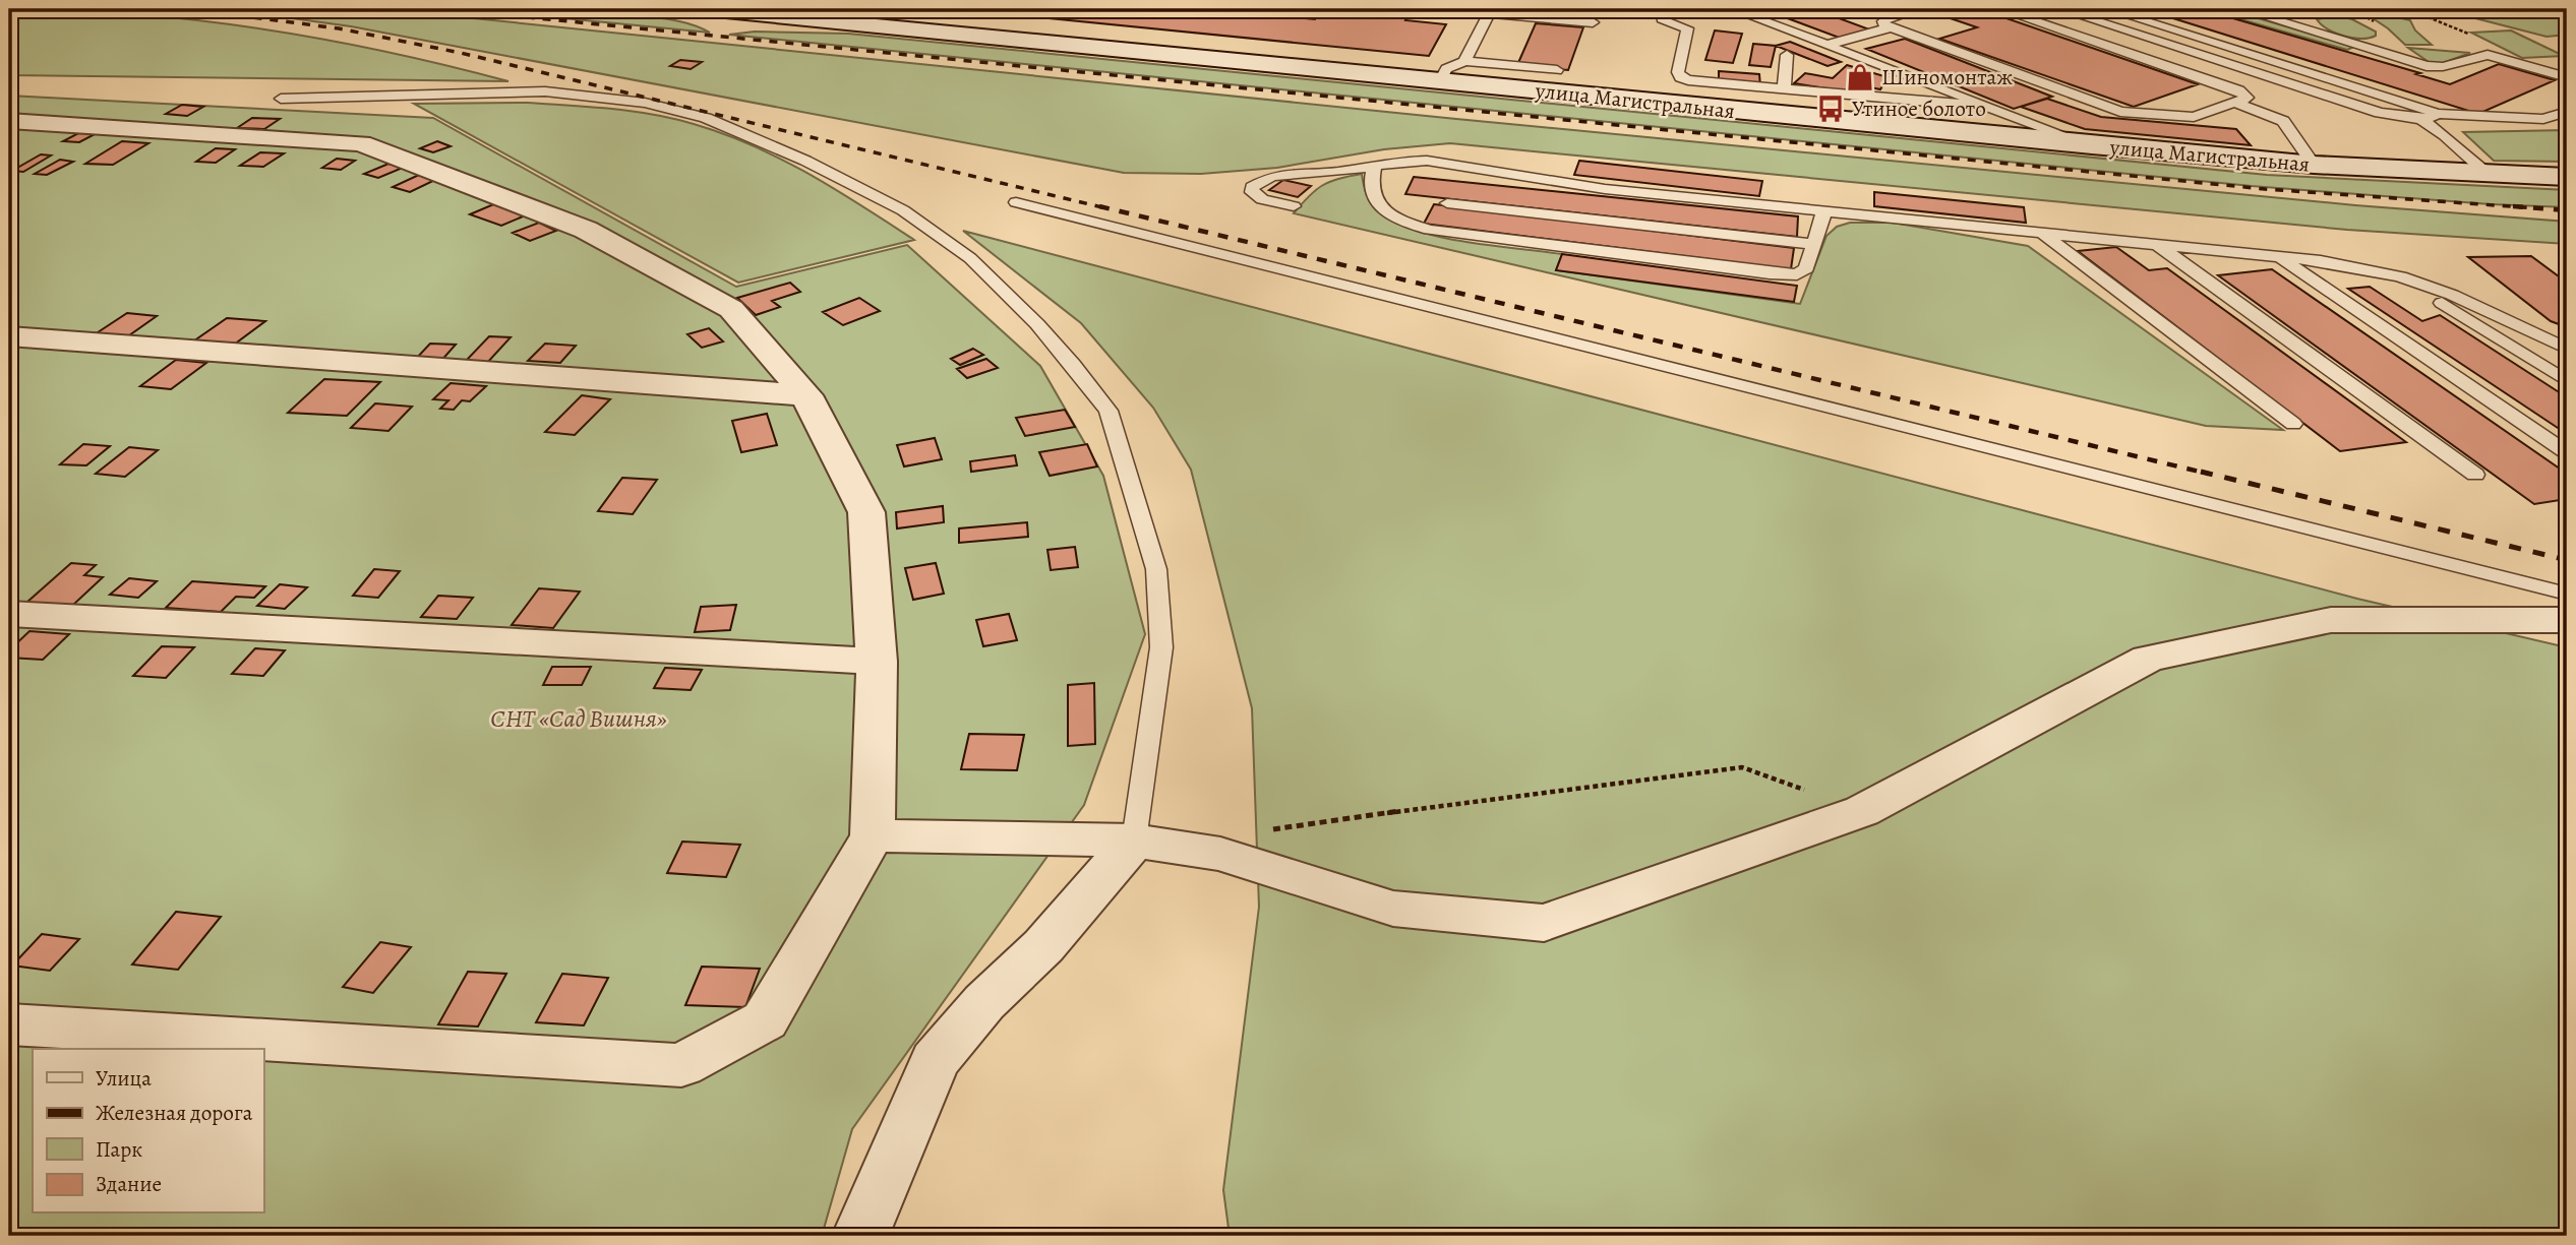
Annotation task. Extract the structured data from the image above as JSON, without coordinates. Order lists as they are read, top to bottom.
{
  "streets": {
    "street": ["улица Магистральная"]
  },
  "parks": ["СНТ «Сад Вишня»"],
  "places": {
    "shop": ["Шиномонтаж"],
    "bus stop": ["Утиное болото"]
  },
  "legend": [
    "Улица",
    "Железная дорога",
    "Парк",
    "Здание"
  ]
}
